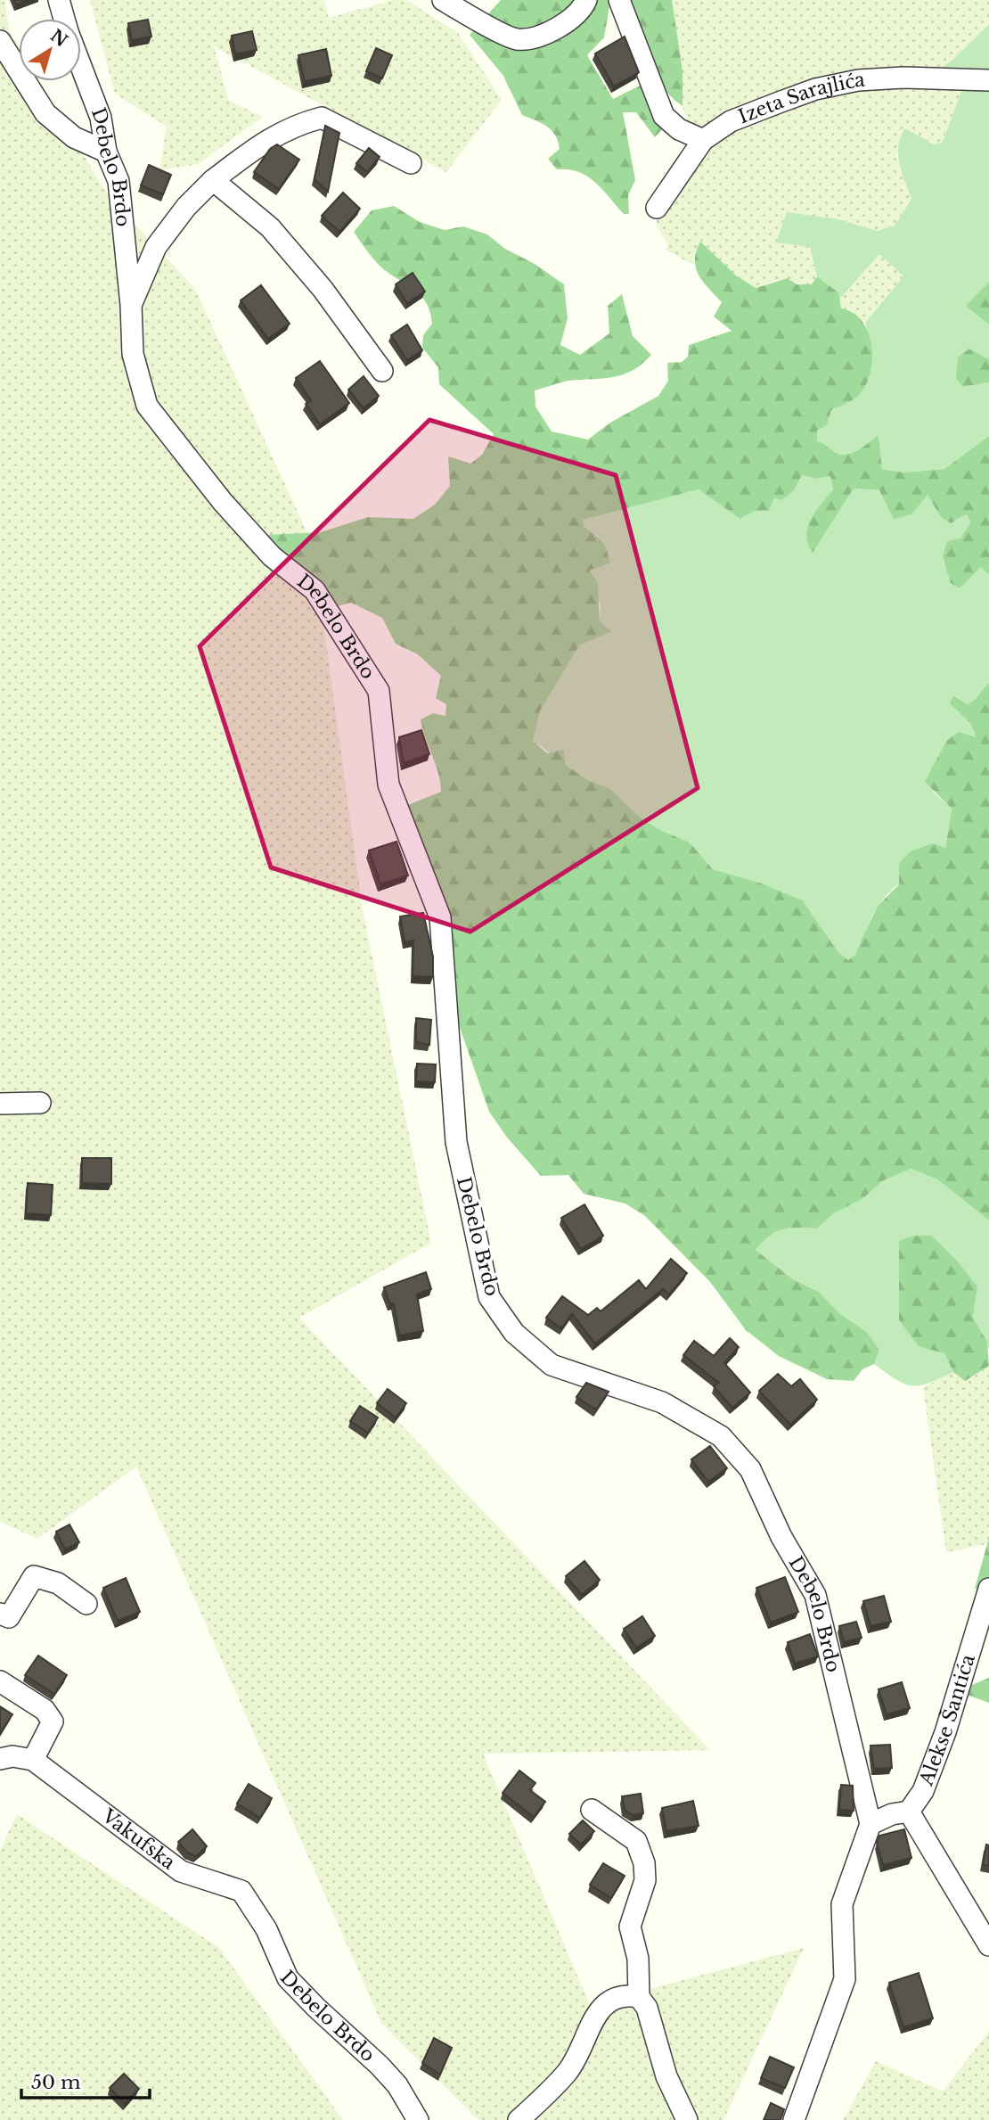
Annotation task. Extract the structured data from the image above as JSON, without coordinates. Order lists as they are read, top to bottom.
{
  "streets": {
    "street": [
      "Izeta Sarajlića",
      "Debelo Brdo",
      "Alekse Šantića",
      "Vakufska"
    ]
  },
  "crossings": [
    ["Debelo Brdo", "Vakufska"]
  ],
  "scale_bar": "50 m",
  "north": "top right"
}
